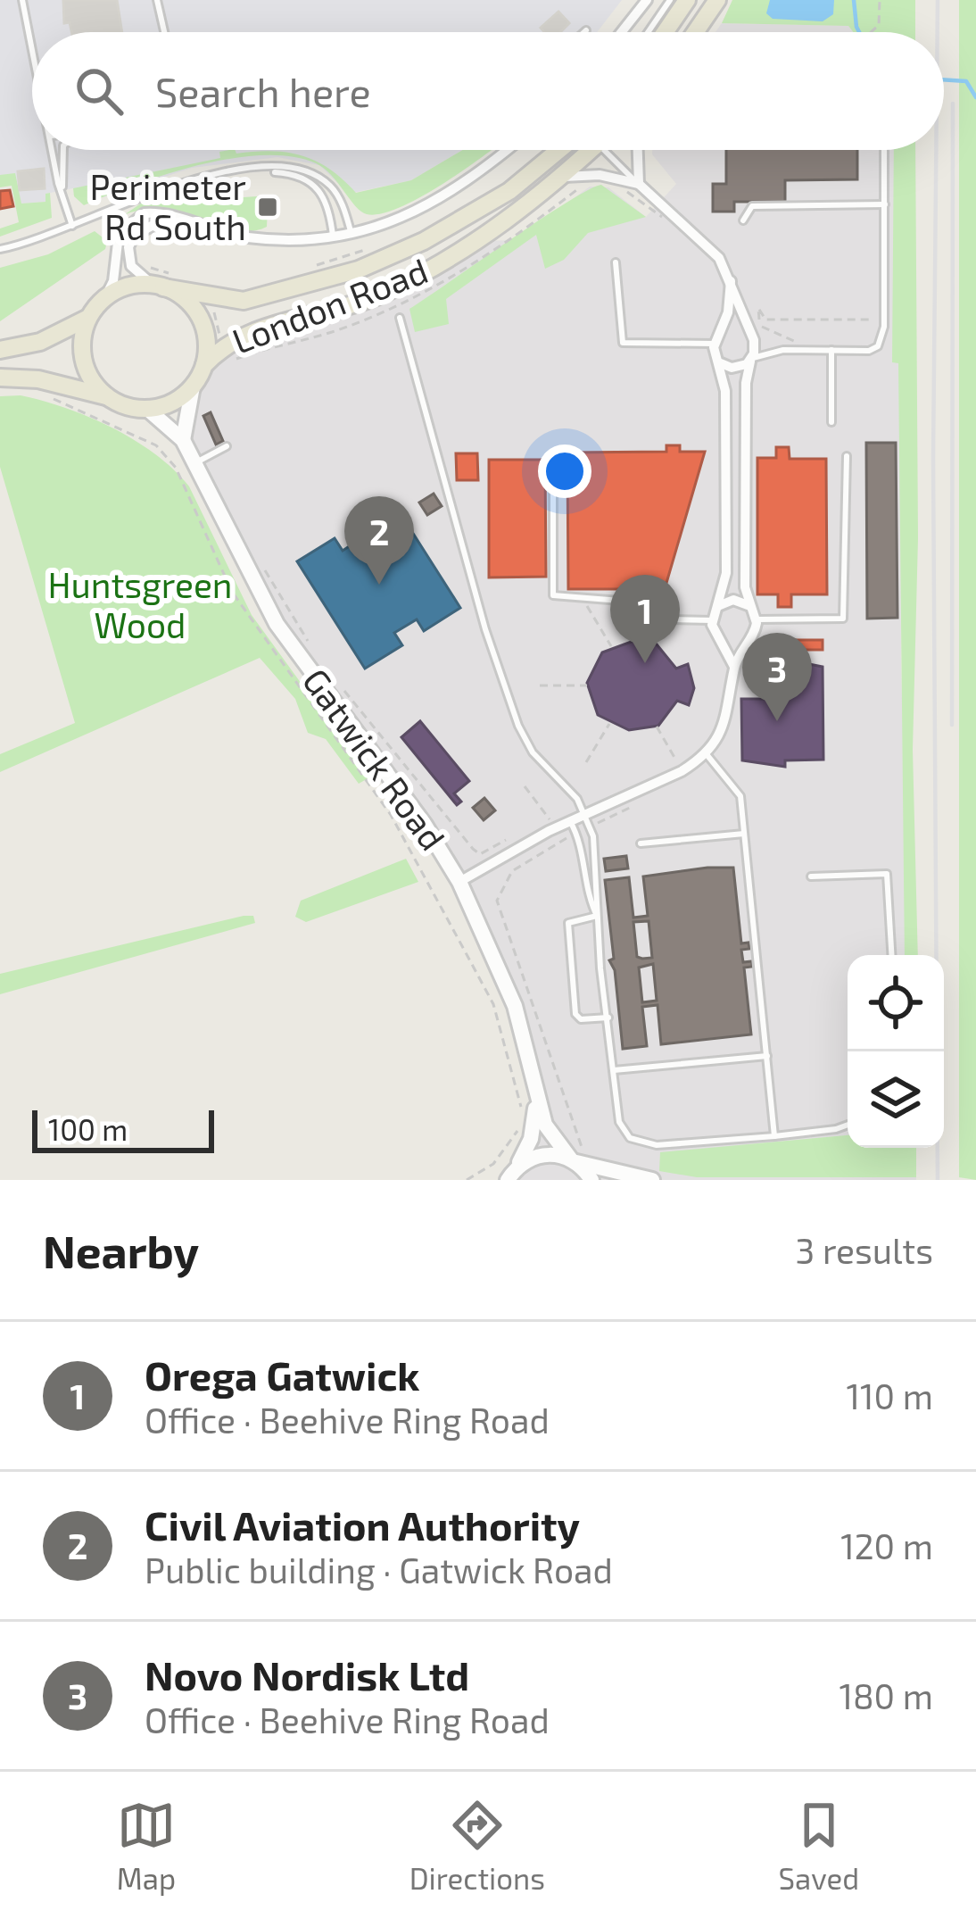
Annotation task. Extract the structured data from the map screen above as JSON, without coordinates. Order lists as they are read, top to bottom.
{
  "streets": {
    "main road": ["London Road"],
    "street": ["Gatwick Road"]
  },
  "crossings": [
    ["London Road", "Gatwick Road"]
  ],
  "parks": ["Huntsgreen Wood"],
  "places": {
    "transit": ["Perimeter Rd South"]
  },
  "scale_bar": "100 m",
  "page": {
    "search": "Search here",
    "pins": ["2", "1", "3"],
    "scale": "100 m",
    "heading": ["Nearby", "3 results"],
    "list": [
      {
        "mark": "1",
        "name": "Orega Gatwick",
        "note": "Office · Beehive Ring Road",
        "value": "110 m"
      },
      {
        "mark": "2",
        "name": "Civil Aviation Authority",
        "note": "Public building · Gatwick Road",
        "value": "120 m"
      },
      {
        "mark": "3",
        "name": "Novo Nordisk Ltd",
        "note": "Office · Beehive Ring Road",
        "value": "180 m"
      }
    ],
    "nav": ["Map", "Directions", "Saved"]
  }
}
